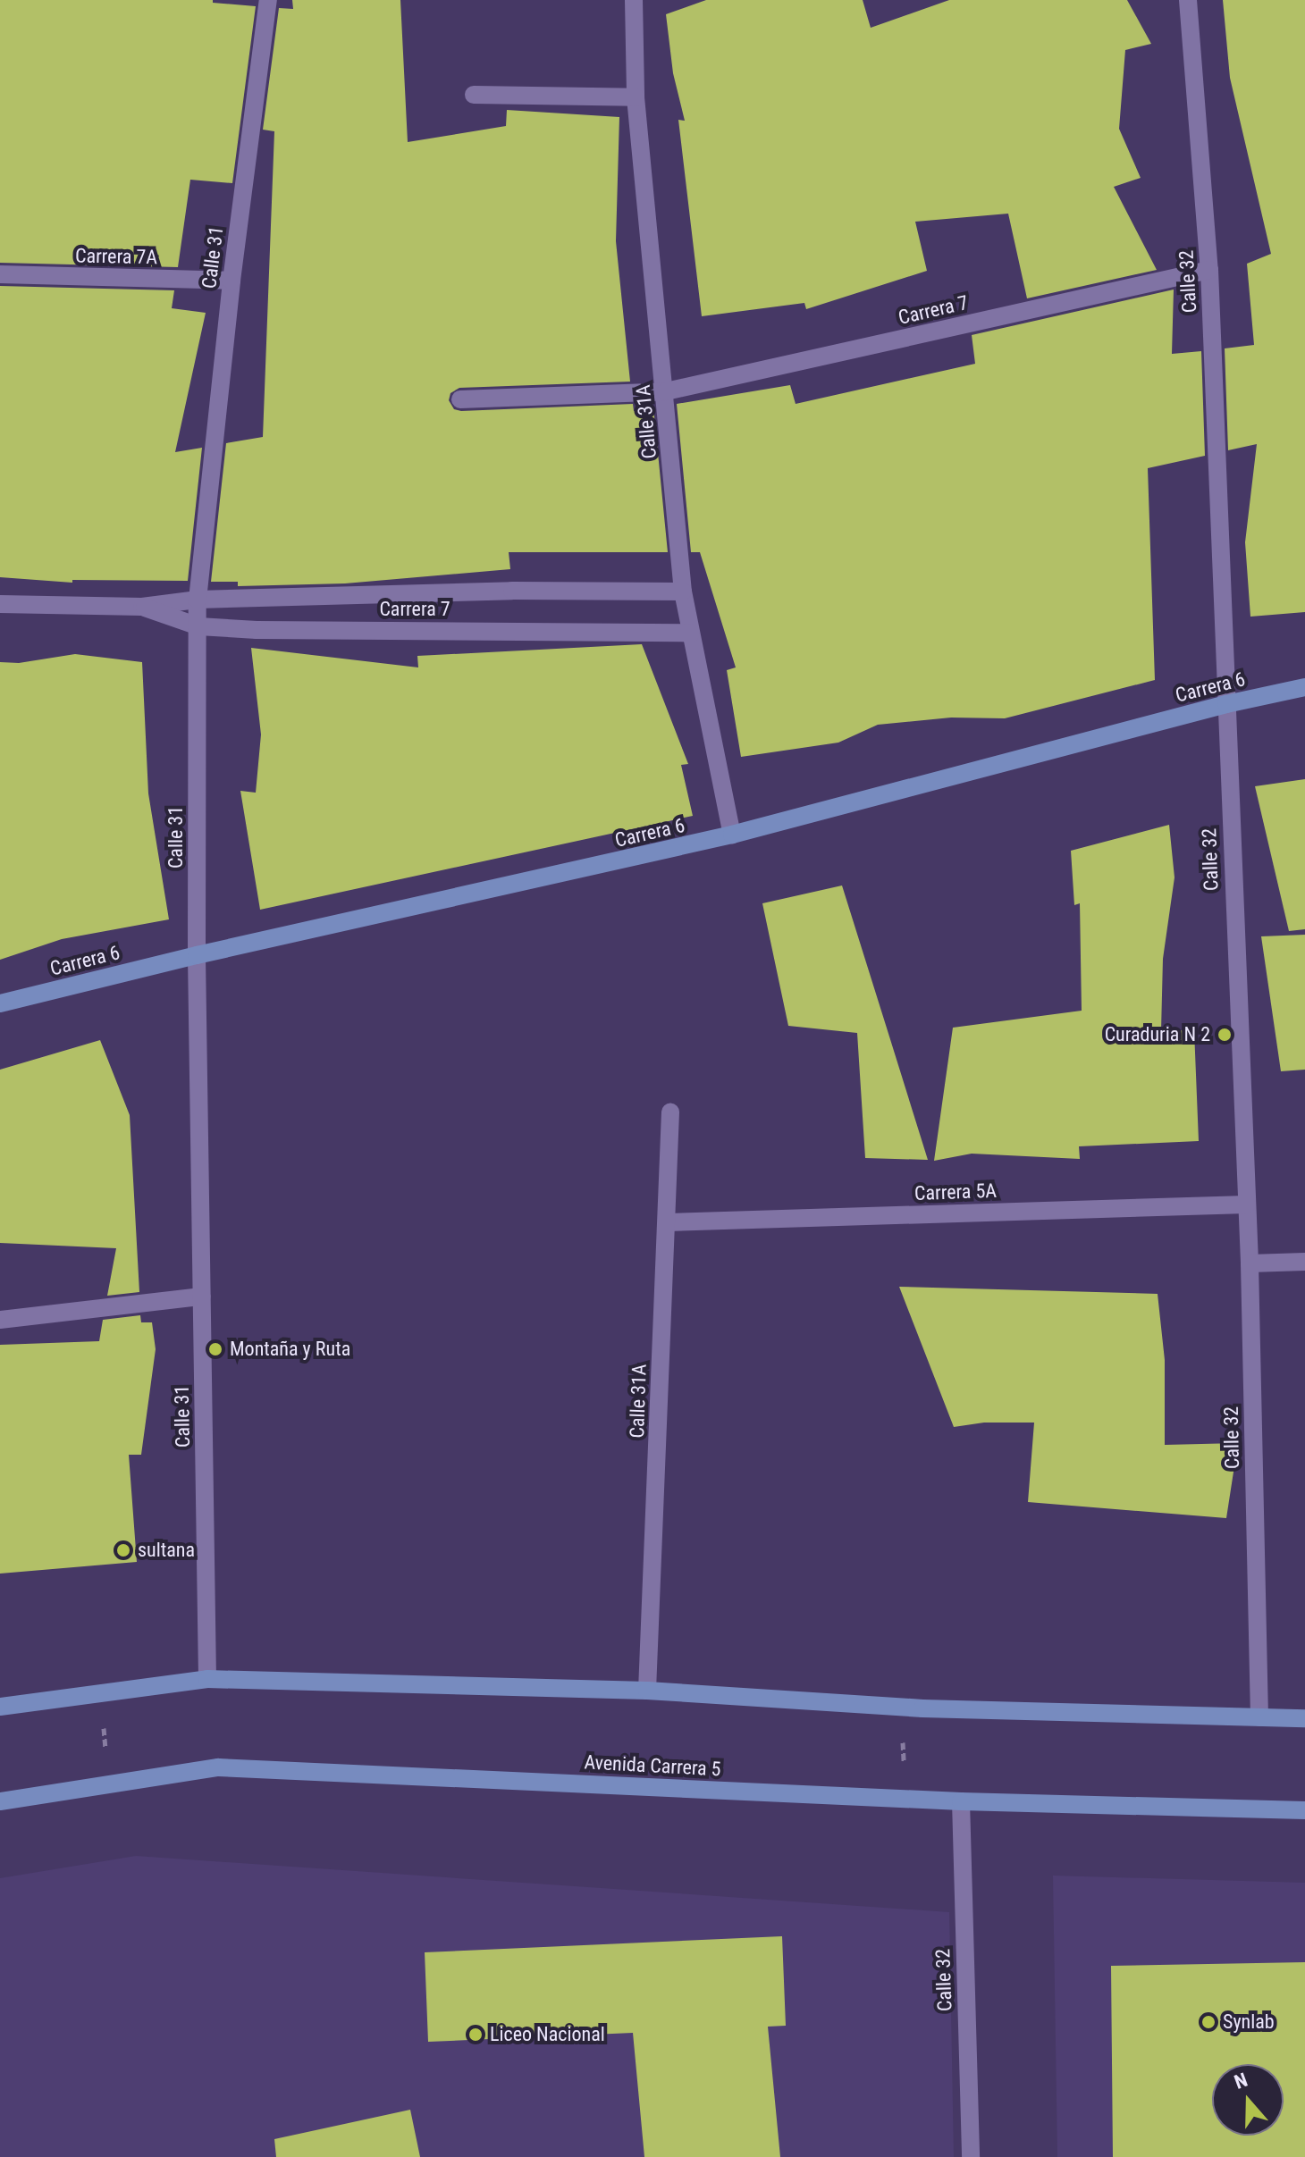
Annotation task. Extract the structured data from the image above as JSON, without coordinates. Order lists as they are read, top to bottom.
{
  "streets": {
    "main road": ["Carrera 6", "Avenida Carrera 5"],
    "street": [
      "Carrera 7A",
      "Calle 31",
      "Calle 32",
      "Carrera 7",
      "Calle 31A",
      "Carrera 5A"
    ]
  },
  "crossings": [
    ["Carrera 7A", "Calle 31"],
    ["Calle 31", "Carrera 7"],
    ["Calle 31", "Carrera 6"],
    ["Calle 32", "Carrera 7"],
    ["Calle 32", "Carrera 6"],
    ["Calle 32", "Carrera 5A"],
    ["Calle 32", "Avenida Carrera 5"],
    ["Carrera 7", "Calle 31A"],
    ["Calle 31A", "Carrera 6"],
    ["Calle 31A", "Carrera 5A"]
  ],
  "places": [
    "Curaduria N 2",
    "Montaña y Ruta",
    "sultana",
    "Synlab",
    "Liceo Nacional"
  ],
  "north": "top"
}
